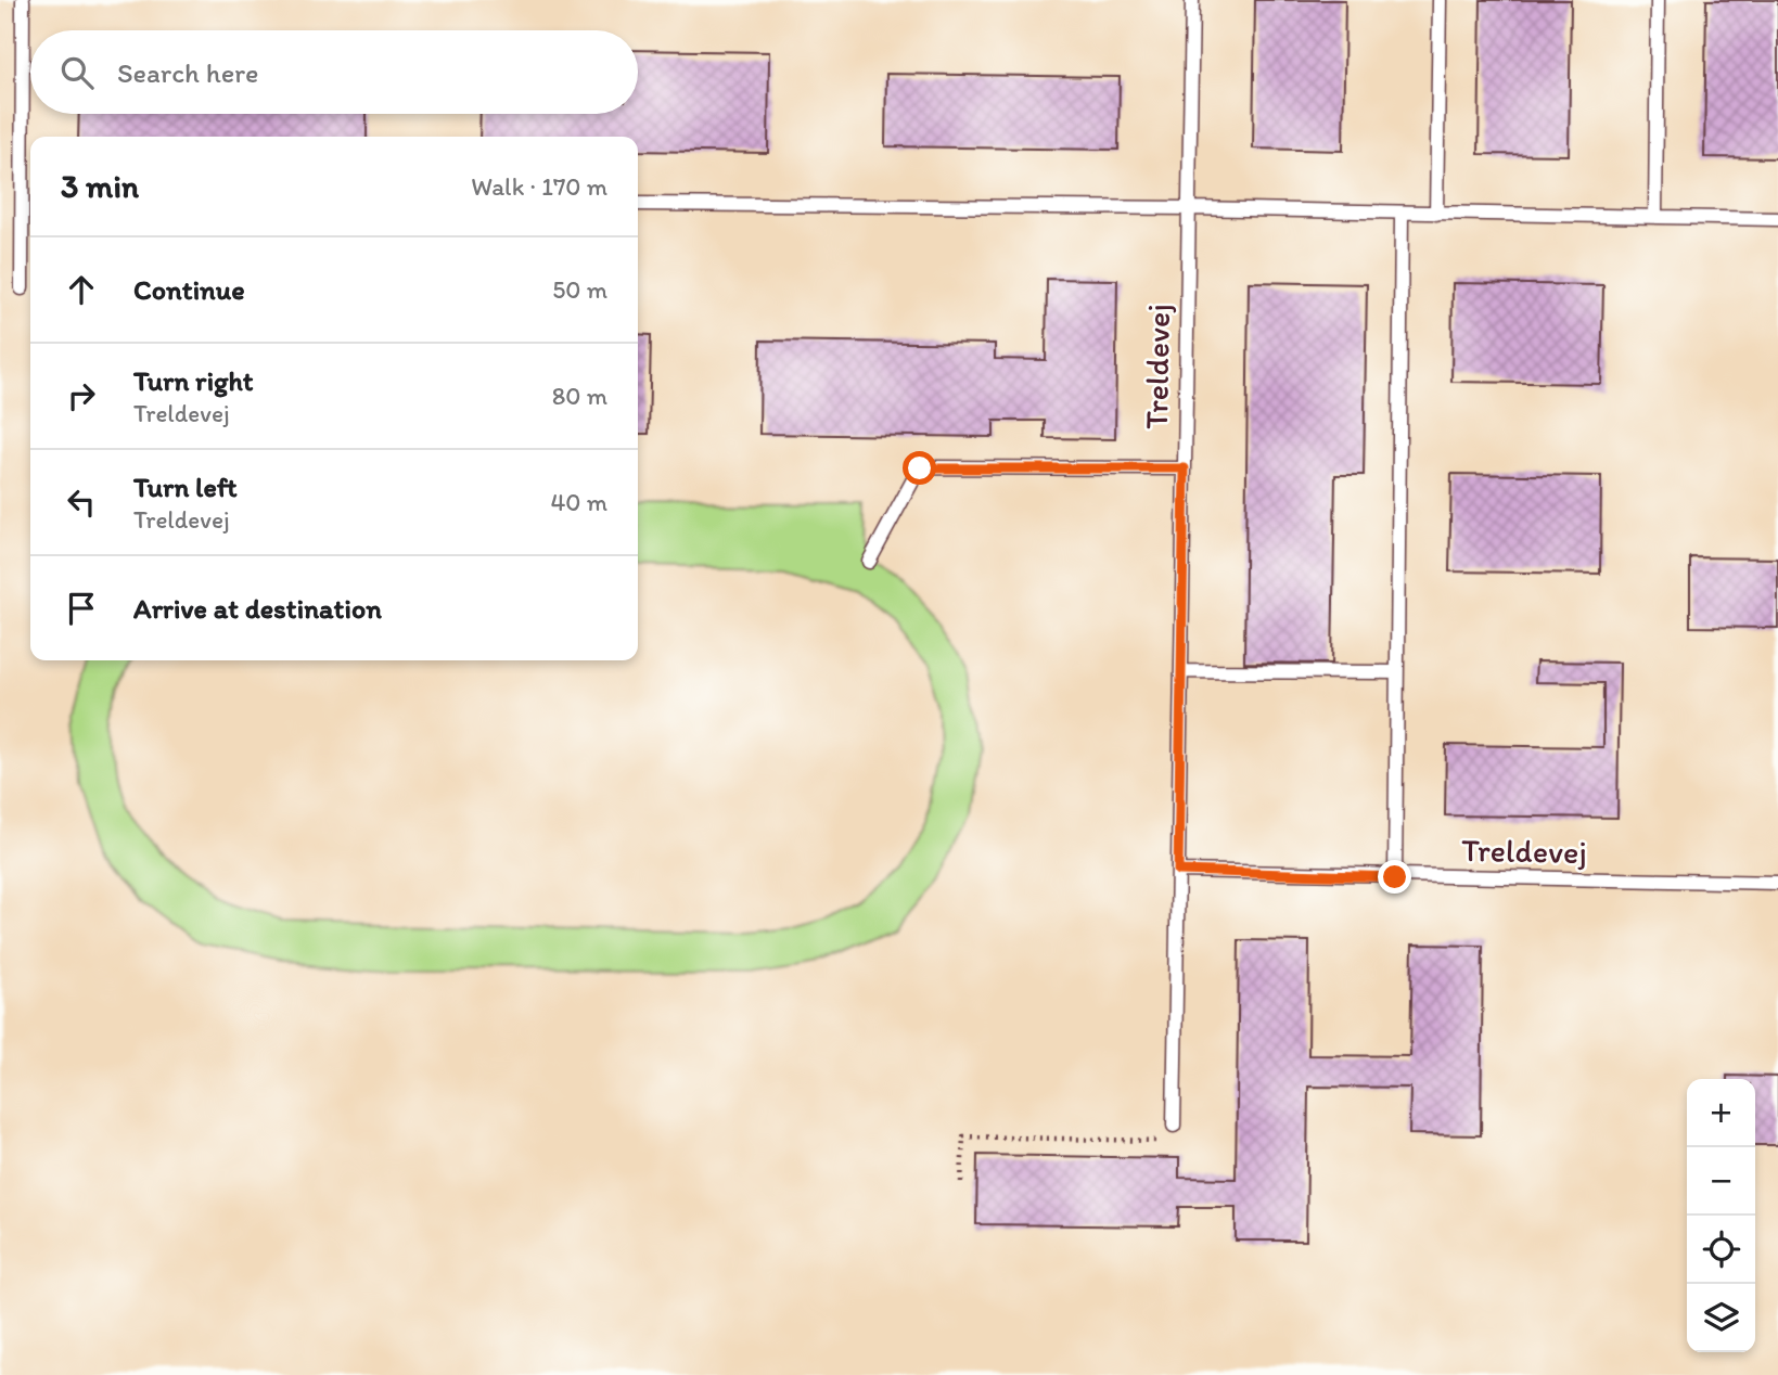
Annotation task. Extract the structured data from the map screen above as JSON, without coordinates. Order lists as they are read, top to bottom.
{
  "streets": {
    "lane": ["Treldevej"]
  },
  "page": {
    "search": "Search here",
    "heading": ["3 min", "Walk · 170 m"],
    "list": [
      ["Continue", "50 m"],
      ["Turn right", "Treldevej", "80 m"],
      ["Turn left", "Treldevej", "40 m"],
      "Arrive at destination"
    ],
    "map_buttons": ["+", "−"]
  }
}
